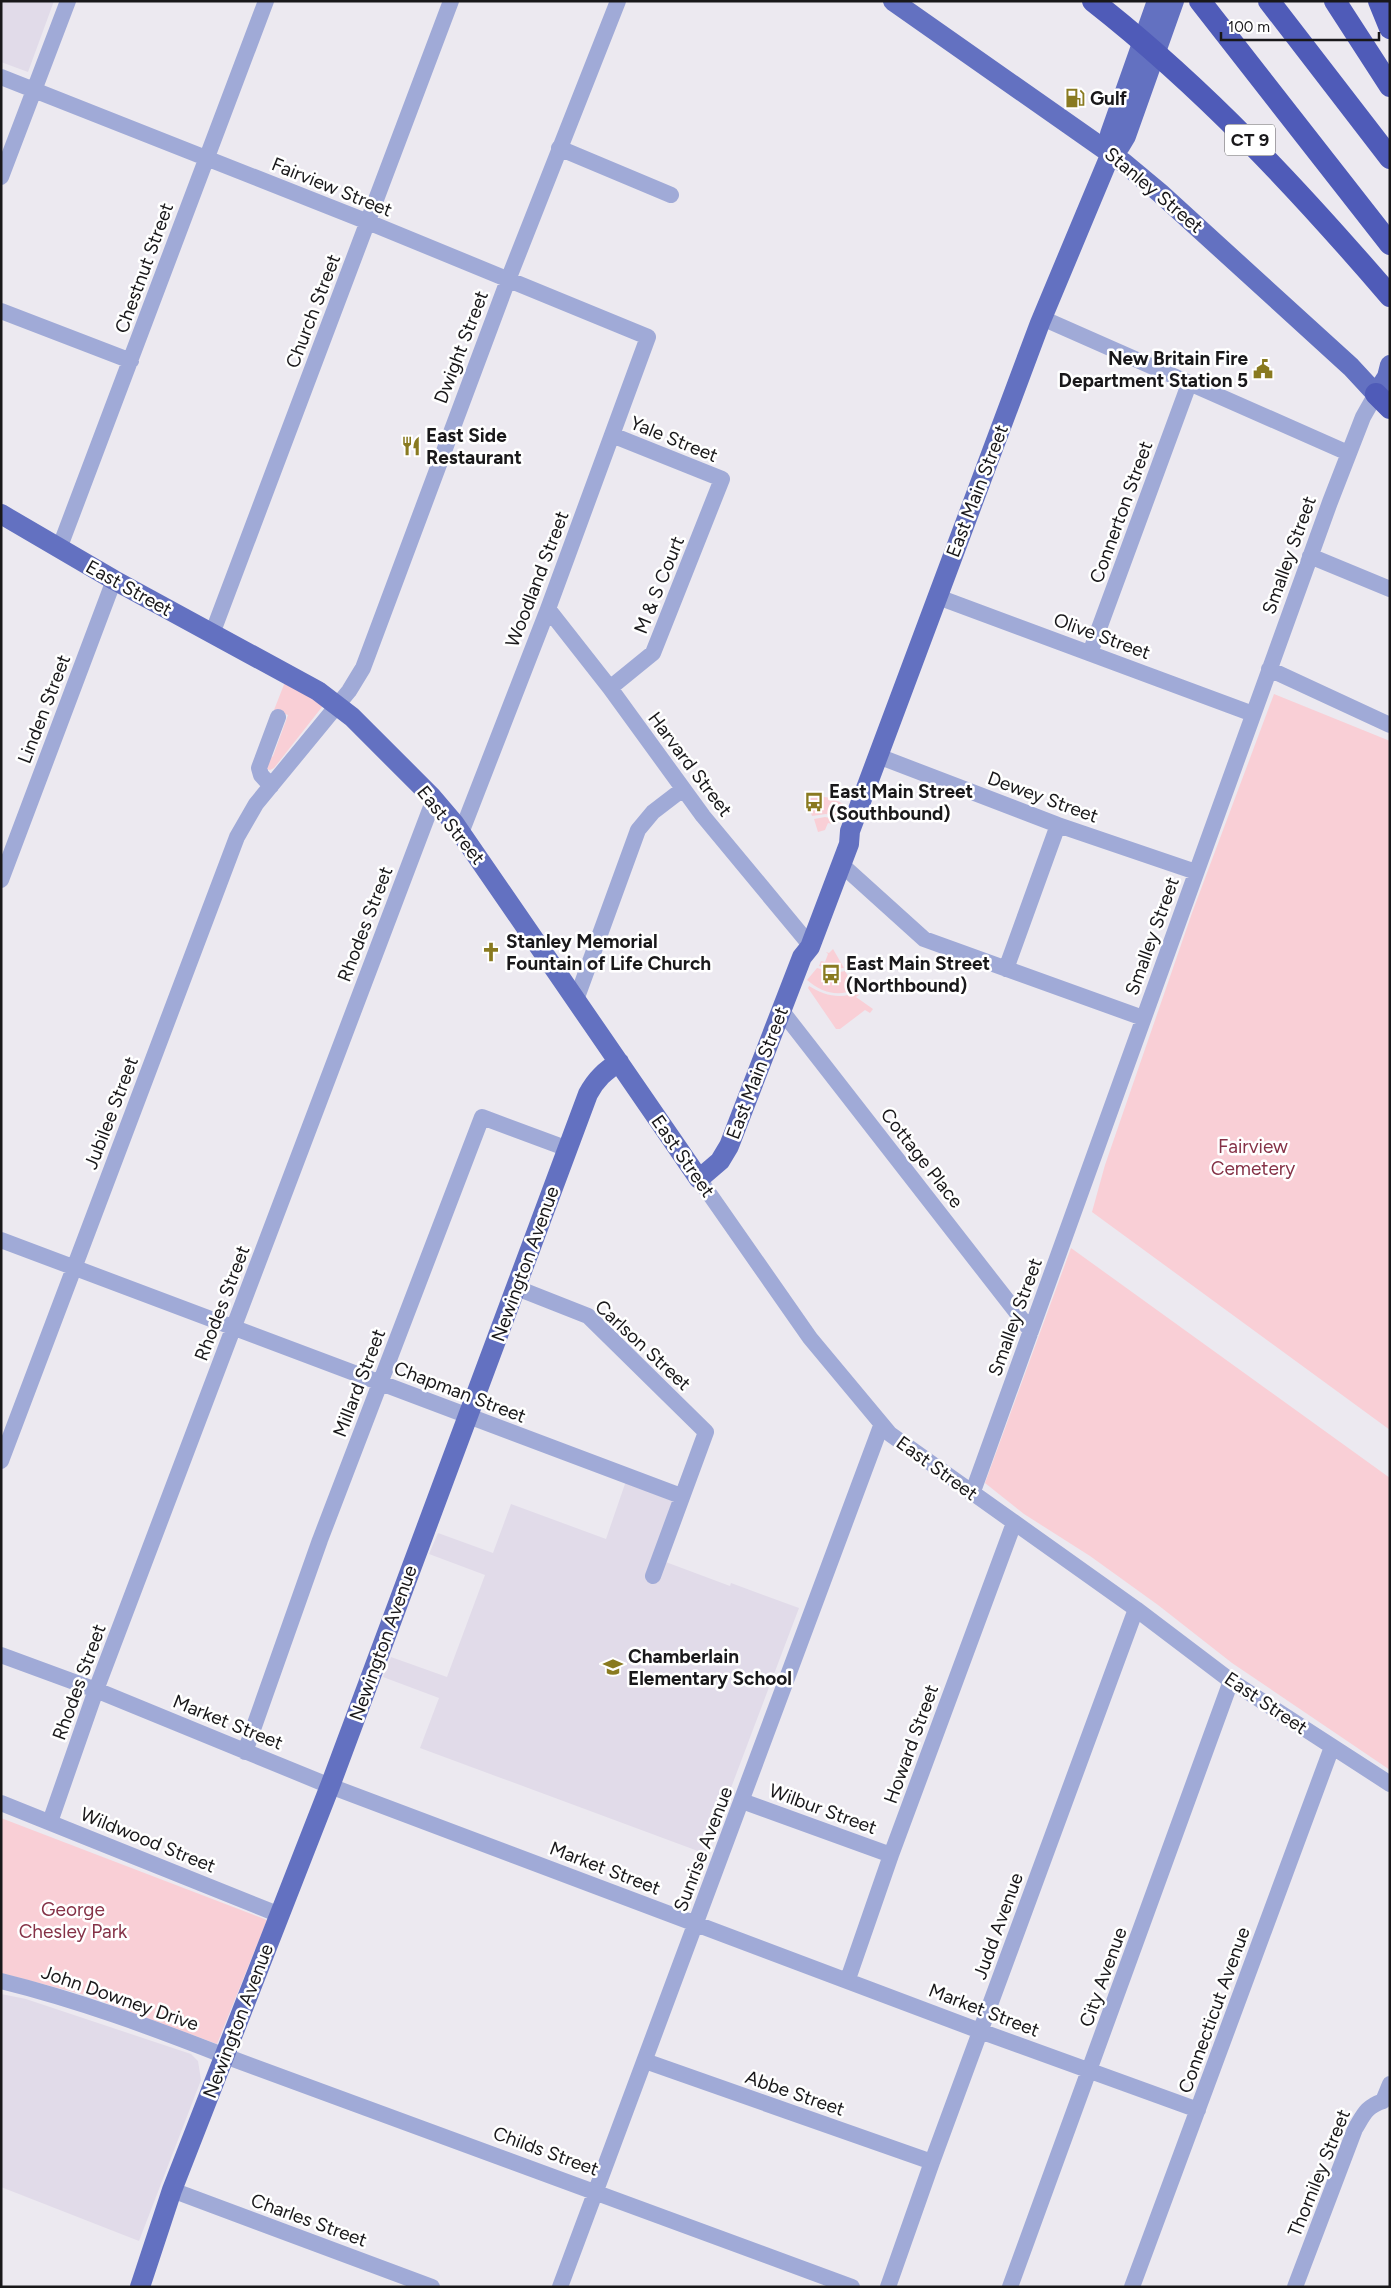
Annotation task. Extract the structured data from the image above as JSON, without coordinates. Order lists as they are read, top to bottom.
{
  "streets": {
    "highway": ["CT 9"],
    "main road": [
      "Stanley Street",
      "East Main Street",
      "East Street",
      "Newington Avenue"
    ],
    "street": [
      "Fairview Street",
      "Chestnut Street",
      "Church Street",
      "Dwight Street",
      "Yale Street",
      "Connerton Street",
      "Smalley Street",
      "Woodland Street",
      "M & S Court",
      "Olive Street",
      "Linden Street",
      "Harvard Street",
      "Dewey Street",
      "Rhodes Street",
      "Jubilee Street",
      "Cottage Place",
      "Carlson Street",
      "Millard Street",
      "Chapman Street",
      "Market Street",
      "Howard Street",
      "Wilbur Street",
      "Wildwood Street",
      "Sunrise Avenue",
      "Judd Avenue",
      "City Avenue",
      "John Downey Drive",
      "Connecticut Avenue",
      "Abbe Street",
      "Childs Street",
      "Thorniley Street",
      "Charles Street"
    ]
  },
  "crossings": [
    ["Fairview Street", "Chestnut Street"],
    ["Fairview Street", "Church Street"],
    ["Fairview Street", "Dwight Street"],
    ["Fairview Street", "Woodland Street"],
    ["Stanley Street", "East Main Street"],
    ["Stanley Street", "Smalley Street"],
    ["Chestnut Street", "East Street"],
    ["Church Street", "East Street"],
    ["Dwight Street", "East Street"],
    ["Dwight Street", "Jubilee Street"],
    ["Yale Street", "Woodland Street"],
    ["Yale Street", "M & S Court"],
    ["East Main Street", "East Street"],
    ["East Main Street", "Olive Street"],
    ["East Main Street", "Harvard Street"],
    ["East Main Street", "Dewey Street"],
    ["East Main Street", "Cottage Place"],
    ["Connerton Street", "Olive Street"],
    ["Smalley Street", "East Street"],
    ["Smalley Street", "Olive Street"],
    ["Smalley Street", "Dewey Street"],
    ["Smalley Street", "Cottage Place"],
    ["Woodland Street", "East Street"],
    ["Woodland Street", "Harvard Street"],
    ["M & S Court", "Harvard Street"],
    ["East Street", "Linden Street"],
    ["East Street", "Rhodes Street"],
    ["East Street", "Jubilee Street"],
    ["East Street", "Newington Avenue"],
    ["East Street", "Howard Street"],
    ["East Street", "Sunrise Avenue"],
    ["East Street", "Judd Avenue"],
    ["East Street", "City Avenue"],
    ["East Street", "Connecticut Avenue"],
    ["Rhodes Street", "Chapman Street"],
    ["Rhodes Street", "Market Street"],
    ["Rhodes Street", "Wildwood Street"],
    ["Jubilee Street", "Chapman Street"],
    ["Newington Avenue", "Carlson Street"],
    ["Newington Avenue", "Millard Street"],
    ["Newington Avenue", "Chapman Street"],
    ["Newington Avenue", "Market Street"],
    ["Newington Avenue", "Wildwood Street"],
    ["Newington Avenue", "John Downey Drive"],
    ["Newington Avenue", "Childs Street"],
    ["Newington Avenue", "Charles Street"],
    ["Carlson Street", "Chapman Street"],
    ["Millard Street", "Chapman Street"],
    ["Millard Street", "Market Street"],
    ["Market Street", "Howard Street"],
    ["Market Street", "Sunrise Avenue"],
    ["Market Street", "Judd Avenue"],
    ["Market Street", "City Avenue"],
    ["Market Street", "Connecticut Avenue"],
    ["Howard Street", "Wilbur Street"],
    ["Wilbur Street", "Sunrise Avenue"],
    ["Sunrise Avenue", "Abbe Street"],
    ["Sunrise Avenue", "Childs Street"],
    ["Judd Avenue", "Abbe Street"],
    ["John Downey Drive", "Childs Street"]
  ],
  "parks": ["Fairview Cemetery", "George Chesley Park"],
  "places": {
    "fuel station": ["Gulf"],
    "public building": ["New Britain Fire Department Station 5"],
    "restaurant": ["East Side Restaurant"],
    "bus stop": ["East Main Street (Southbound)", "East Main Street (Northbound)"],
    "church": ["Stanley Memorial Fountain of Life Church"],
    "school or university": ["Chamberlain Elementary School"]
  },
  "scale_bar": "100 m"
}
